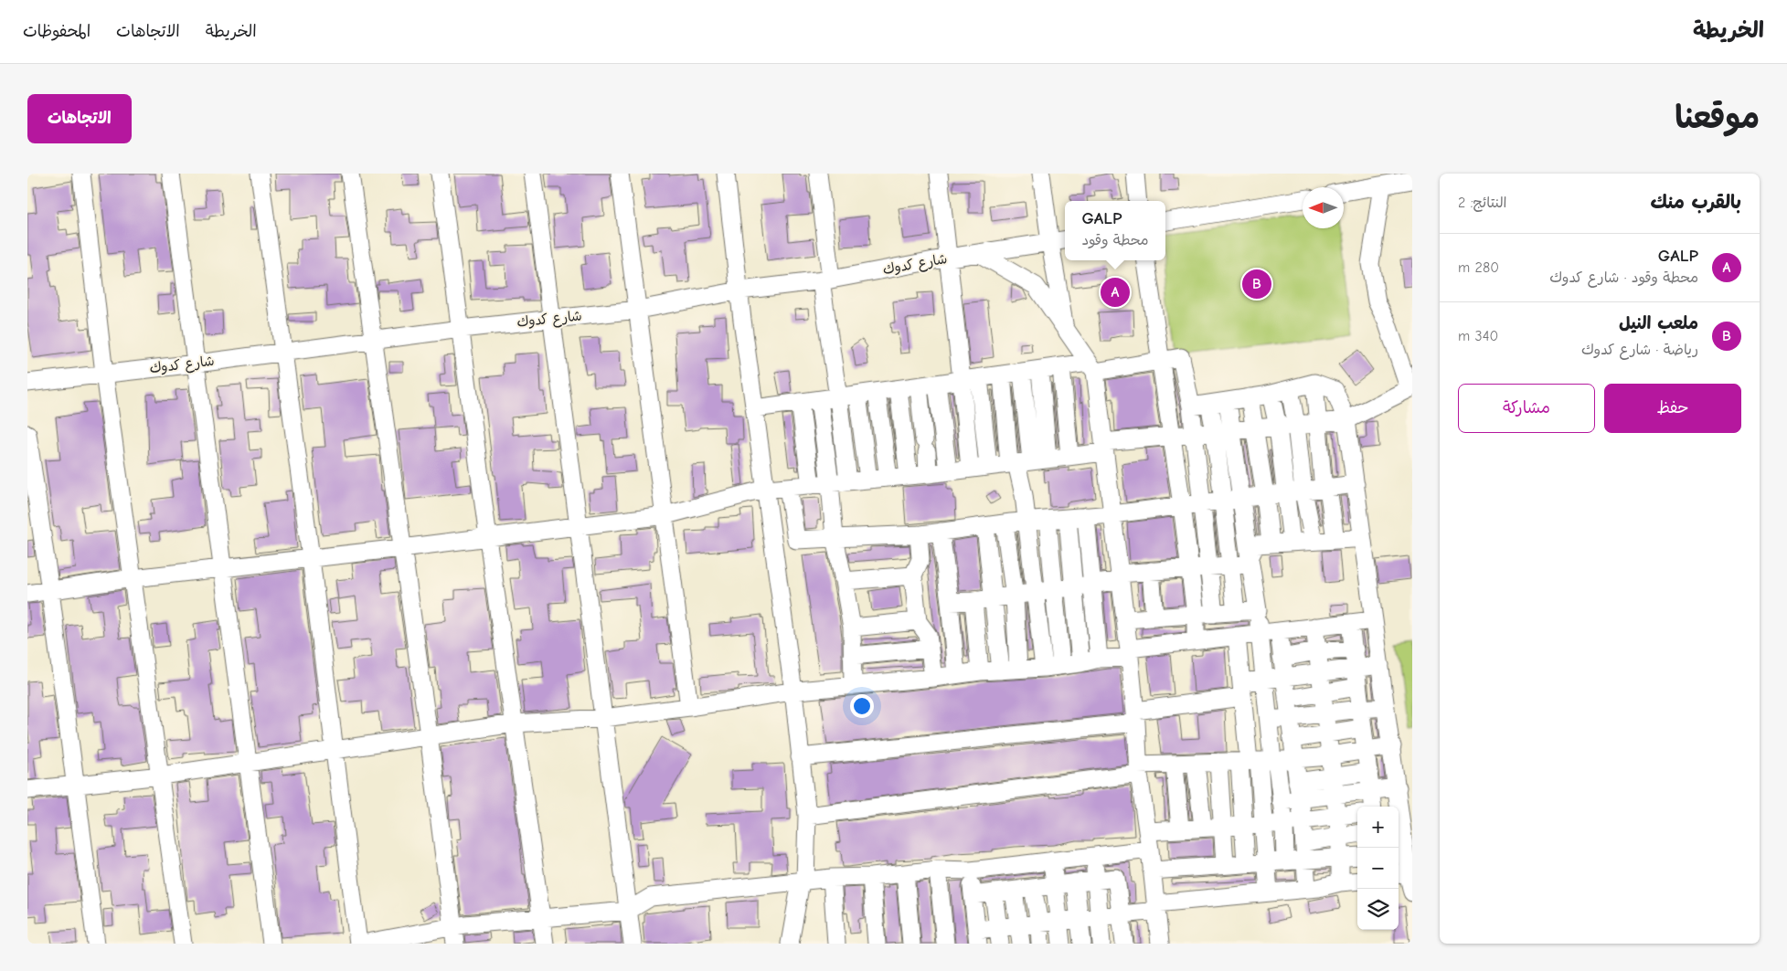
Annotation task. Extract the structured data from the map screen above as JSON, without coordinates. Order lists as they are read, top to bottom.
{
  "streets": {
    "street": ["شارع كدوك"]
  },
  "north": "left",
  "page": {
    "header": "الخريطة",
    "nav": ["الخريطة", "الاتجاهات", "المحفوظات"],
    "title": "موقعنا",
    "buttons": [
      "الاتجاهات",
      ["حفظ", "مشاركة"]
    ],
    "heading": ["بالقرب منك", "النتائج: 2"],
    "popup": ["GALP", "محطة وقود"],
    "list": [
      {
        "mark": "A",
        "name": "GALP",
        "note": "محطة وقود · شارع كدوك",
        "value": "280 m"
      },
      {
        "mark": "B",
        "name": "ملعب النيل",
        "note": "رياضة · شارع كدوك",
        "value": "340 m"
      }
    ],
    "pins": ["B", "A"],
    "map_buttons": ["+", "−"]
  }
}
